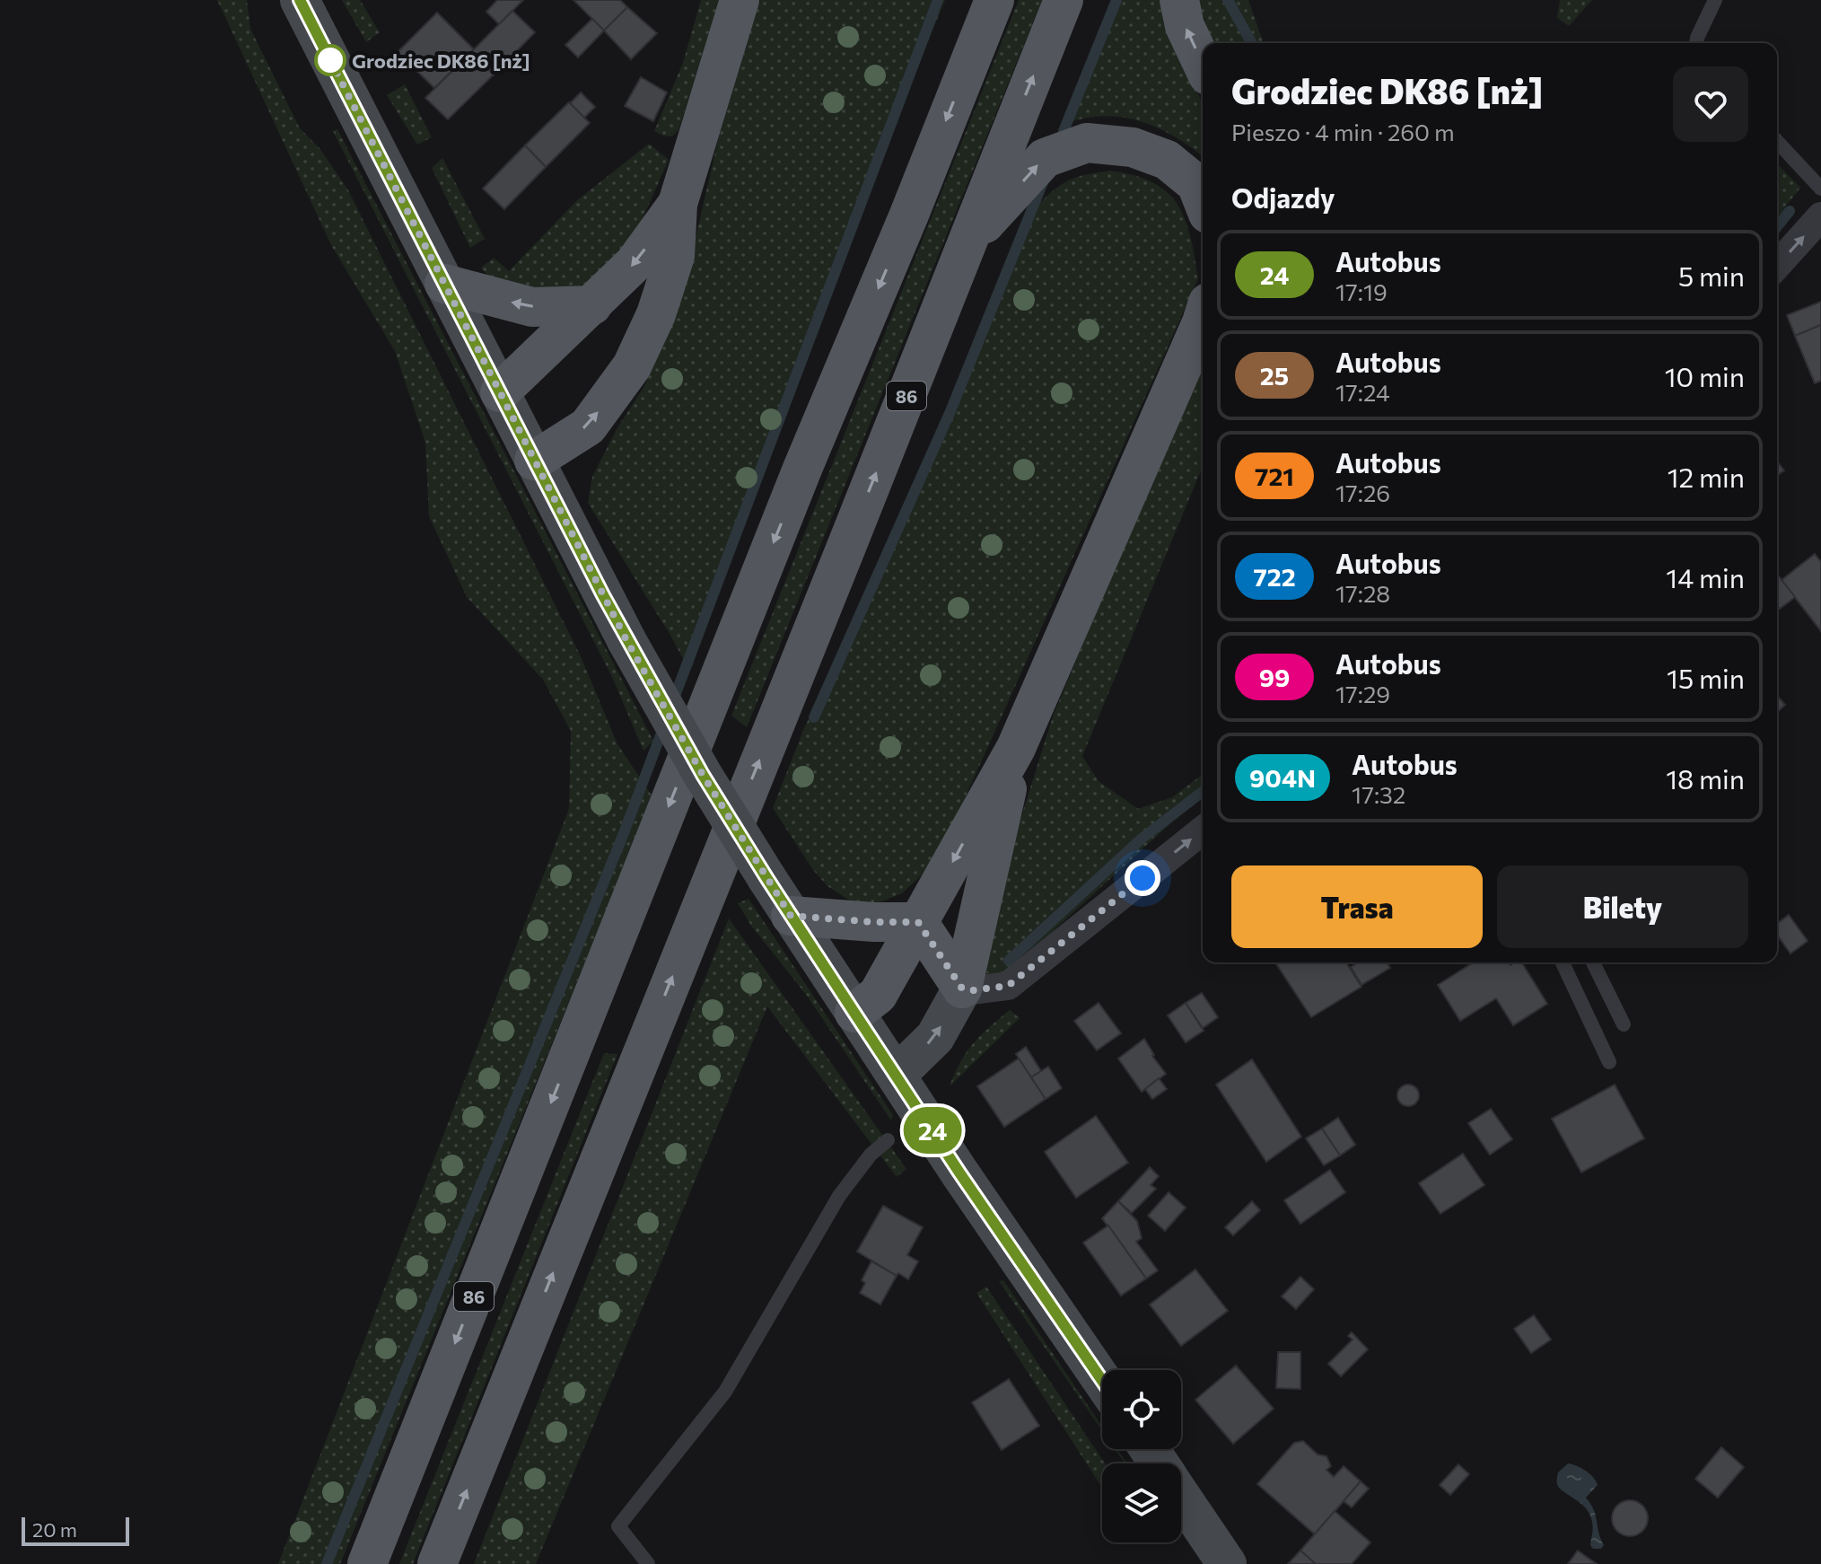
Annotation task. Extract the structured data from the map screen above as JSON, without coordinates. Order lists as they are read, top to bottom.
{
  "streets": {
    "main road": ["86"]
  },
  "places": ["Grodziec DK86 [nż]"],
  "lines": ["bus line 24"],
  "scale_bar": "20 m",
  "page": {
    "on_map": "24",
    "heading": [
      ["Grodziec DK86 [nż]", "Pieszo · 4 min · 260 m"],
      "Odjazdy"
    ],
    "list": [
      {
        "mark": "24",
        "name": "Autobus",
        "note": "17:19",
        "value": "5 min"
      },
      {
        "mark": "25",
        "name": "Autobus",
        "note": "17:24",
        "value": "10 min"
      },
      {
        "mark": "721",
        "name": "Autobus",
        "note": "17:26",
        "value": "12 min"
      },
      {
        "mark": "722",
        "name": "Autobus",
        "note": "17:28",
        "value": "14 min"
      },
      {
        "mark": "99",
        "name": "Autobus",
        "note": "17:29",
        "value": "15 min"
      },
      {
        "mark": "904N",
        "name": "Autobus",
        "note": "17:32",
        "value": "18 min"
      }
    ],
    "buttons": ["Trasa", "Bilety"],
    "scale": "20 m"
  }
}
